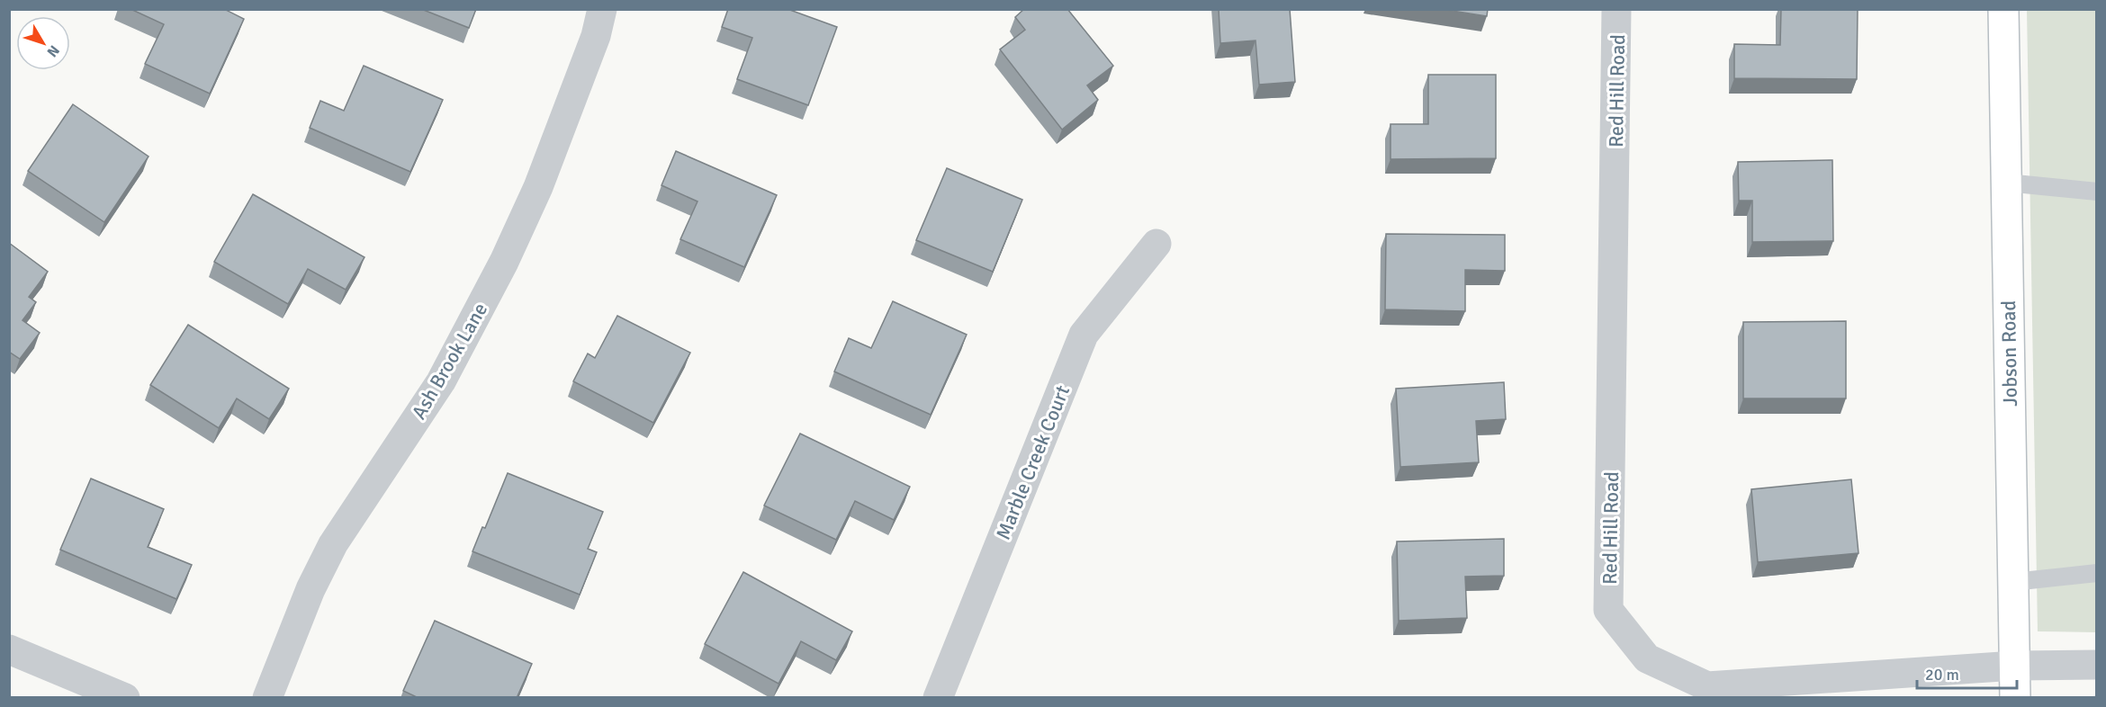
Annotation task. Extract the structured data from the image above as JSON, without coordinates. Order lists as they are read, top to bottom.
{
  "streets": {
    "street": [
      "Red Hill Road",
      "Jobson Road",
      "Ash Brook Lane",
      "Marble Creek Court"
    ]
  },
  "crossings": [
    ["Red Hill Road", "Jobson Road"]
  ],
  "scale_bar": "20 m",
  "north": "bottom right"
}
